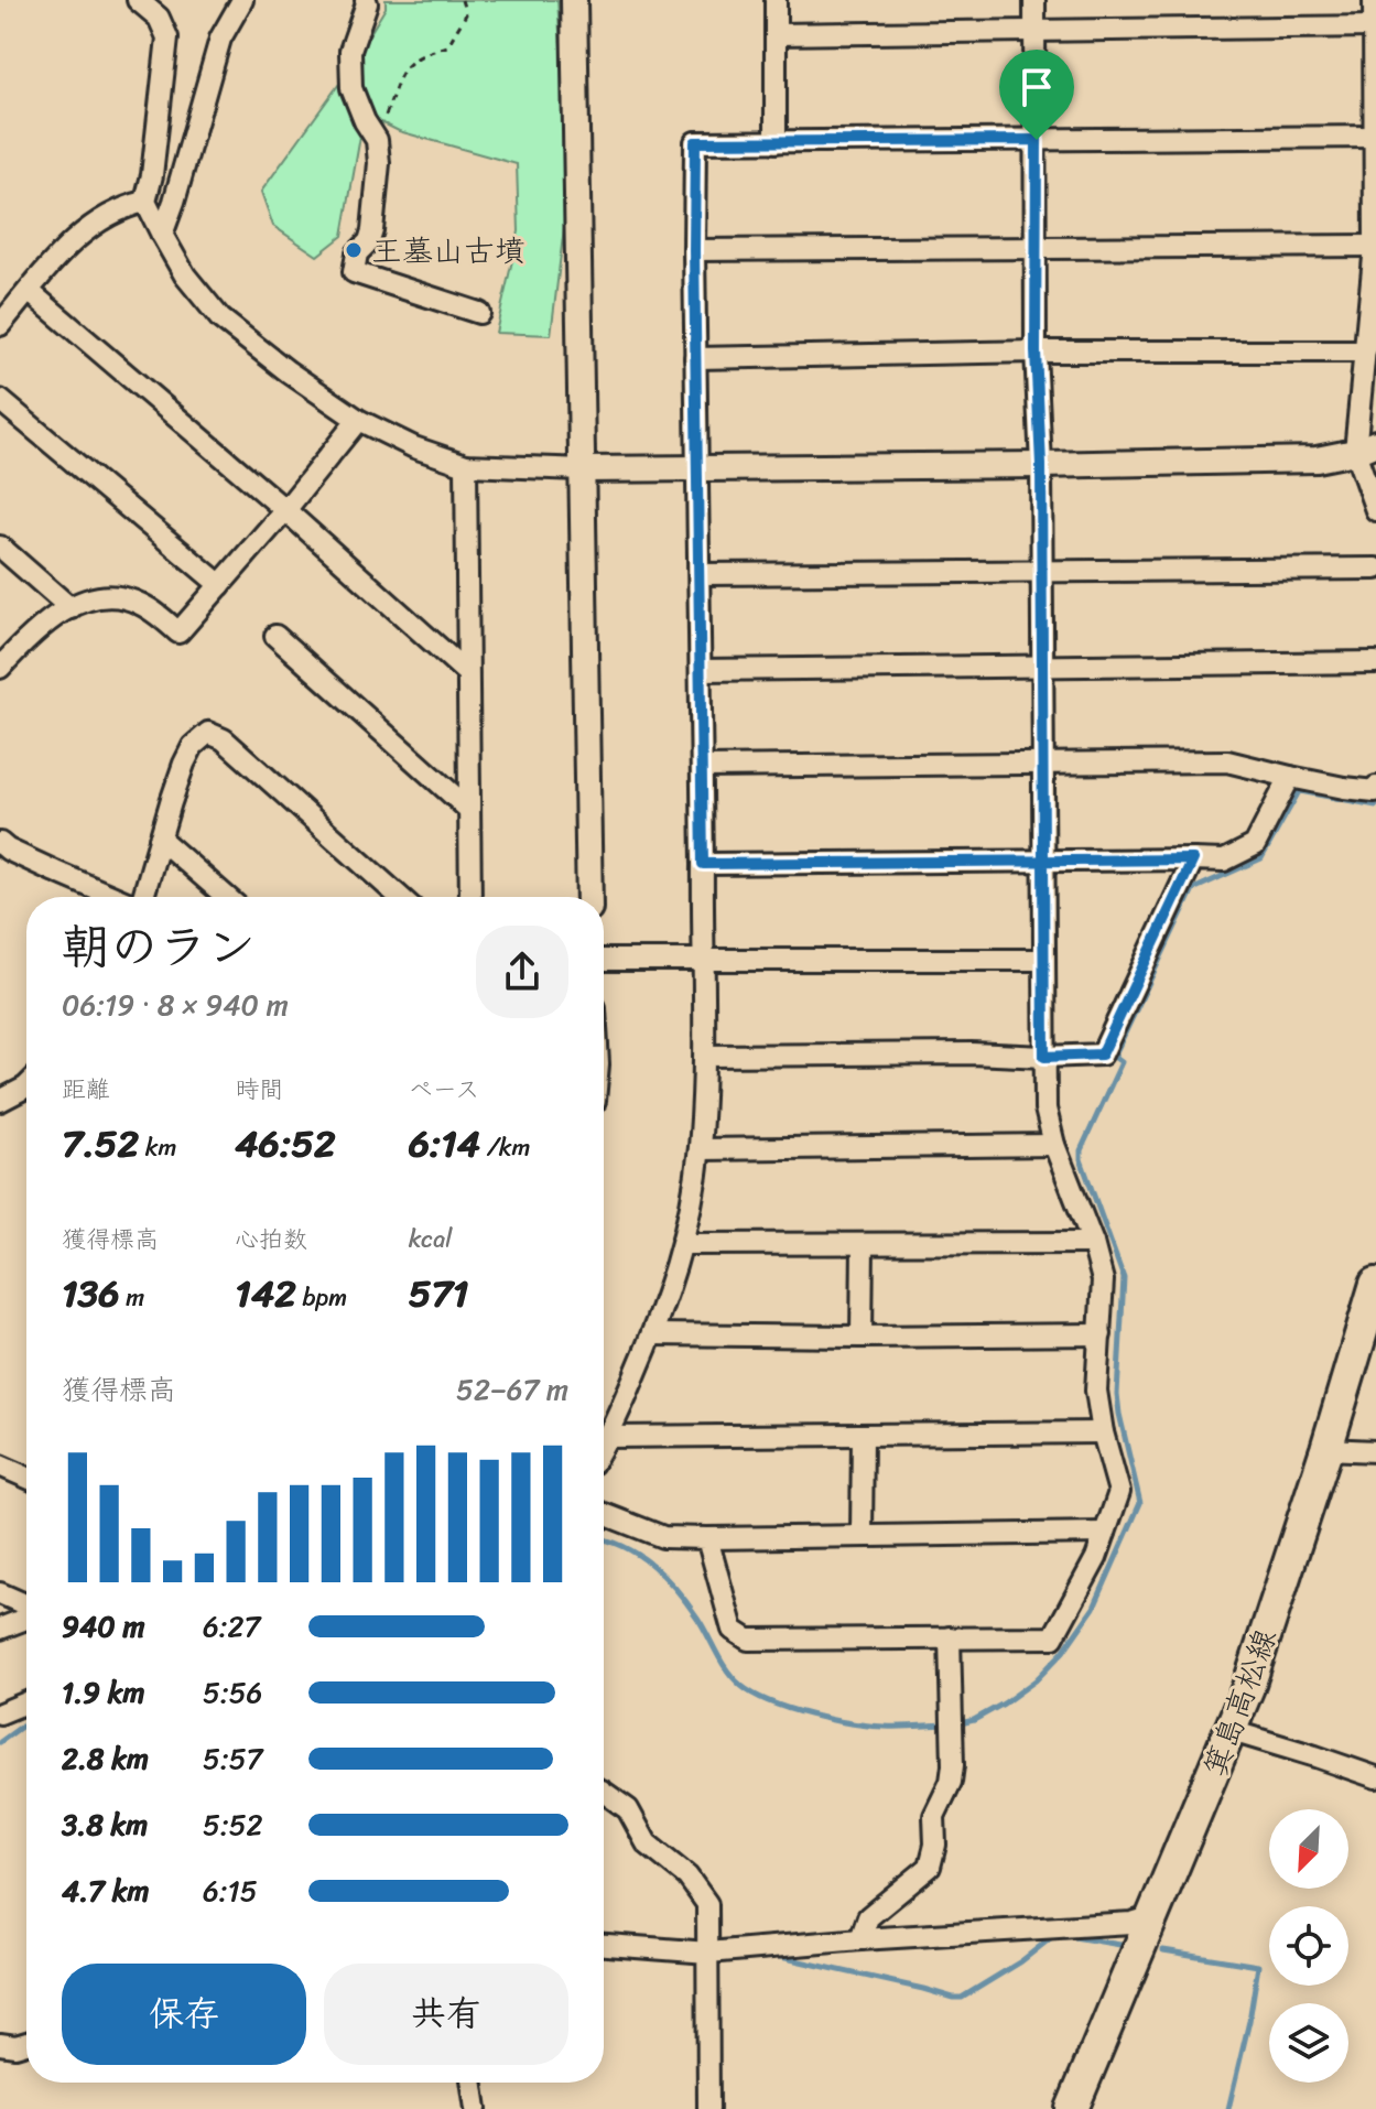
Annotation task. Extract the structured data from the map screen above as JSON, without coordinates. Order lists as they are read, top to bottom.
{
  "streets": {
    "main road": ["箕島高松線"]
  },
  "places": ["王墓山古墳"],
  "north": "bottom left",
  "page": {
    "heading": ["朝のラン", "06:19 · 8 × 940 m"],
    "stats": [
      ["距離", "7.52 km"],
      ["時間", "46:52"],
      ["ペース", "6:14 /km"],
      ["獲得標高", "136 m"],
      ["心拍数", "142 bpm"],
      ["kcal", "571"]
    ],
    "chart": ["獲得標高", "52–67 m"],
    "list": [
      {
        "name": "940 m",
        "note": "6:27"
      },
      {
        "name": "1.9 km",
        "note": "5:56"
      },
      {
        "name": "2.8 km",
        "note": "5:57"
      },
      {
        "name": "3.8 km",
        "note": "5:52"
      },
      {
        "name": "4.7 km",
        "note": "6:15"
      }
    ],
    "buttons": ["保存", "共有"]
  }
}
